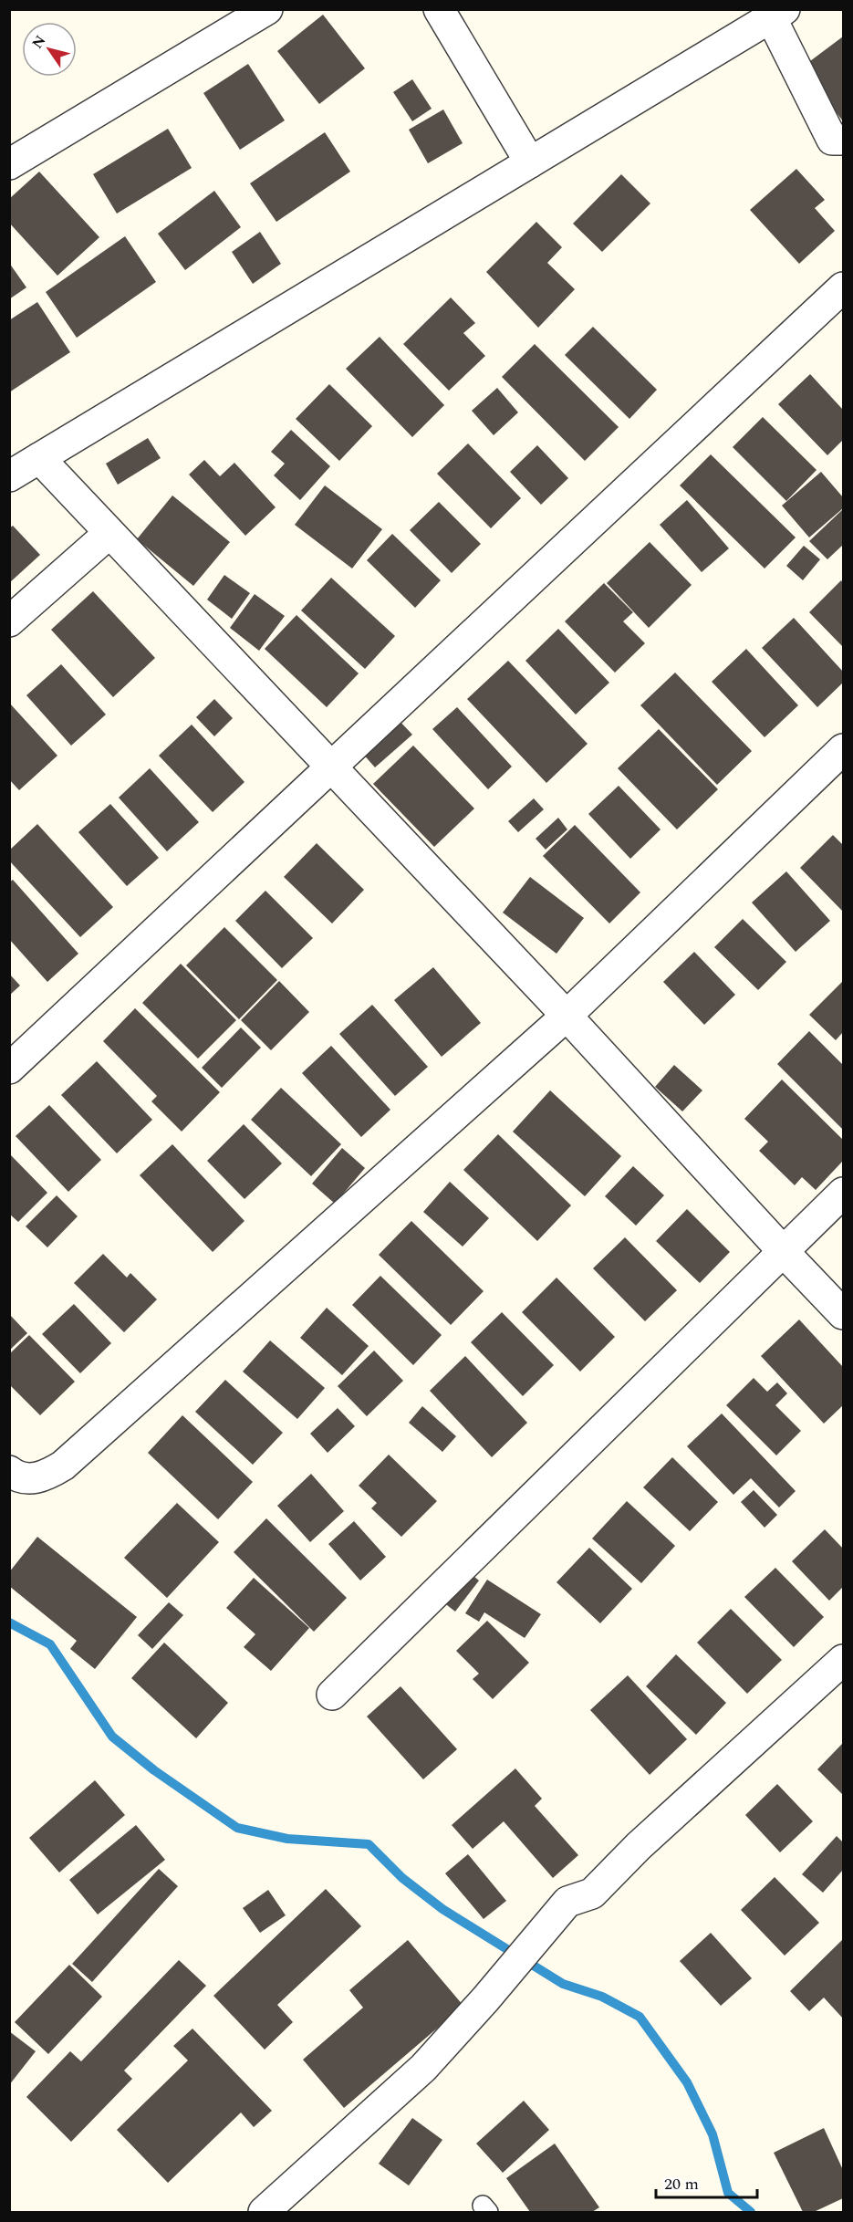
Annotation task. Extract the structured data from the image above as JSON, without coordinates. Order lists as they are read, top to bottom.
{
  "scale_bar": "20 m",
  "north": "top left"
}
